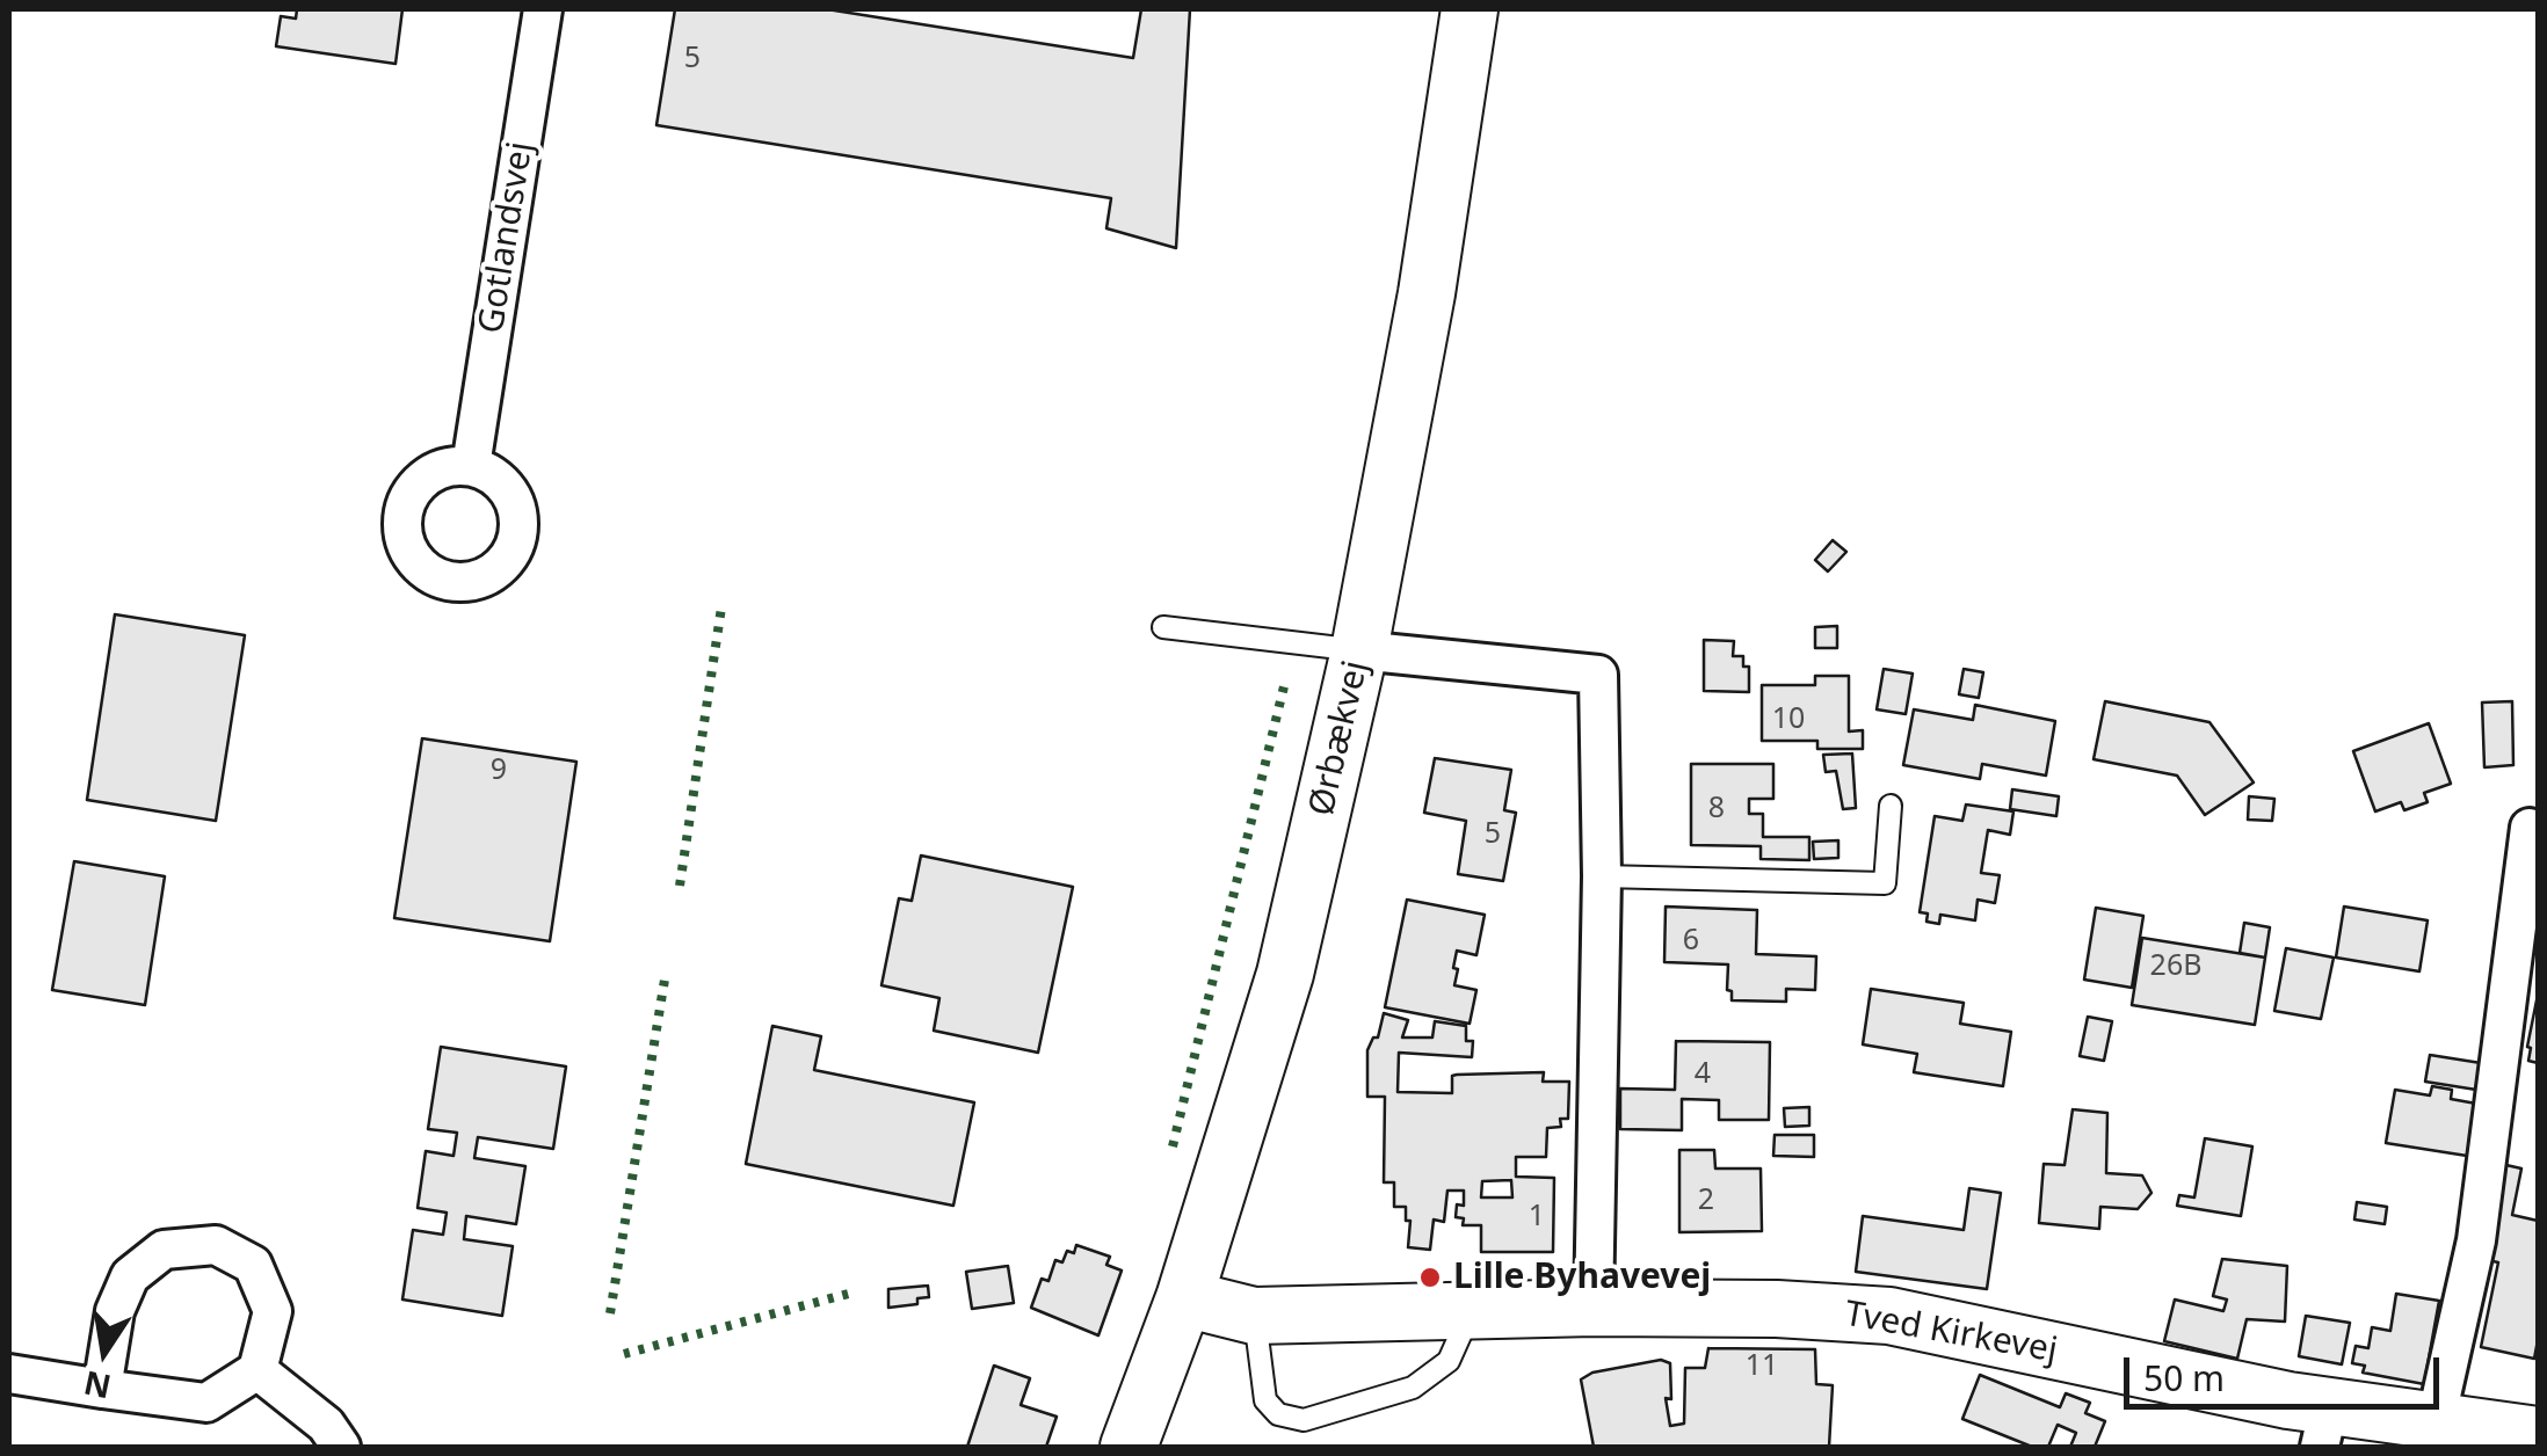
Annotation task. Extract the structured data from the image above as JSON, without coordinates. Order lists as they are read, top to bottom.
{
  "streets": {
    "street": ["Gotlandsvej", "Ørbækvej", "Tved Kirkevej"]
  },
  "crossings": [
    ["Ørbækvej", "Tved Kirkevej"]
  ],
  "places": ["Lille Byhavevej"],
  "house_numbers": [
    "5",
    "10",
    "9",
    "8",
    "5",
    "6",
    "26B",
    "4",
    "2",
    "1",
    "11"
  ],
  "scale_bar": "50 m",
  "north": "bottom"
}
